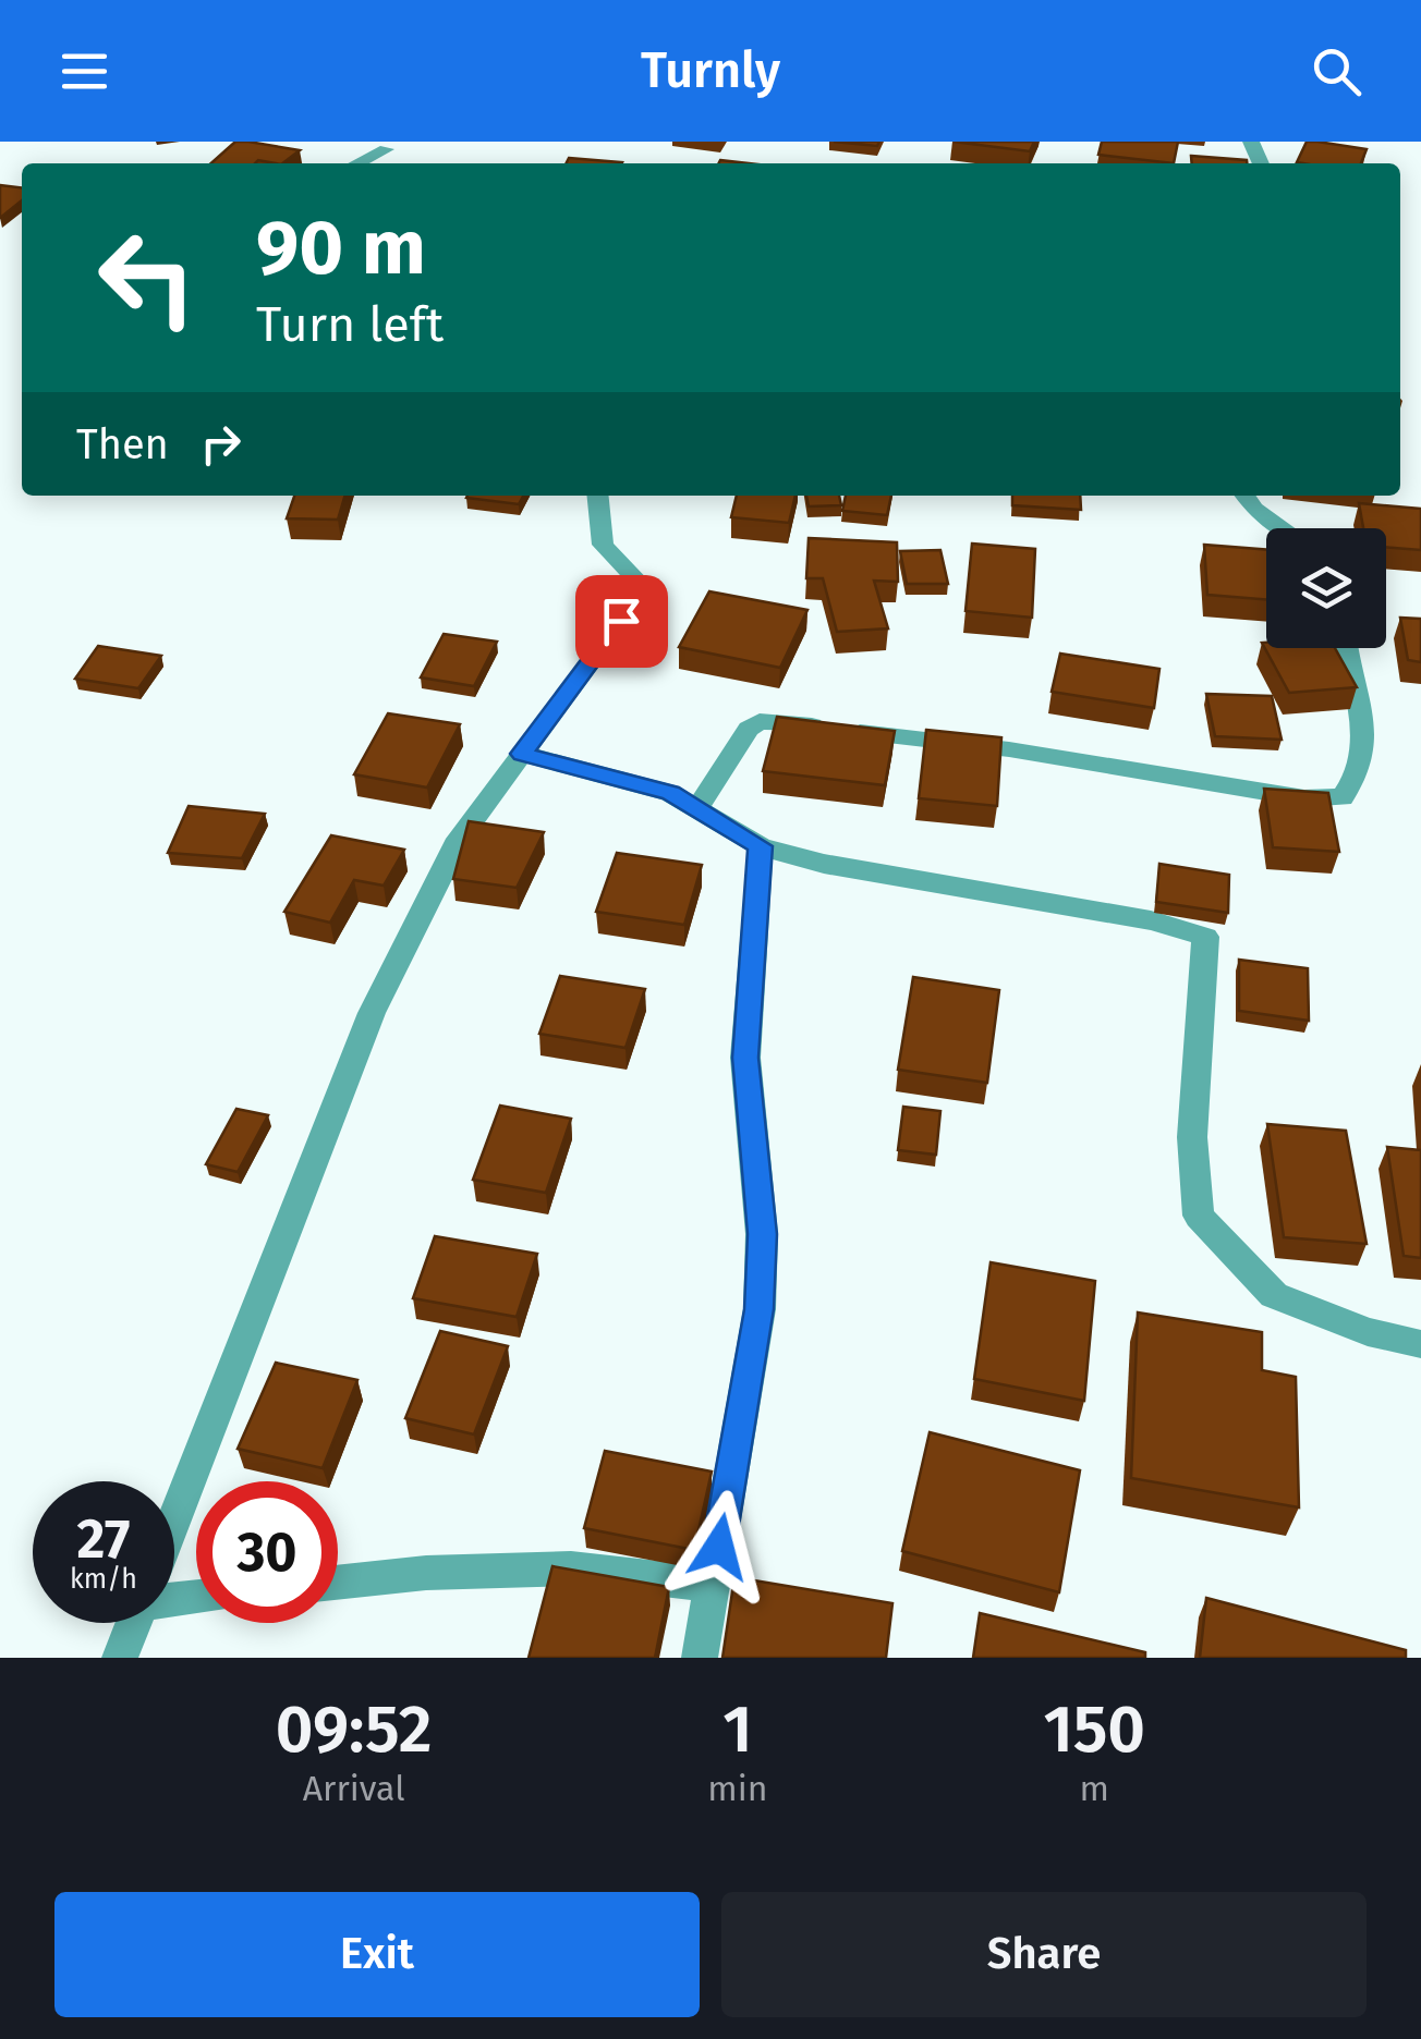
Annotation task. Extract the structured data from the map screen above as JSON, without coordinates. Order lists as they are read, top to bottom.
{
  "page": {
    "header": "Turnly",
    "turn": ["90 m", "Turn left"],
    "then": "Then",
    "speed": "27 km/h",
    "limit": "30",
    "eta": [
      "09:52",
      "Arrival",
      "1",
      "min",
      "150",
      "m"
    ],
    "buttons": ["Exit", "Share"]
  }
}
